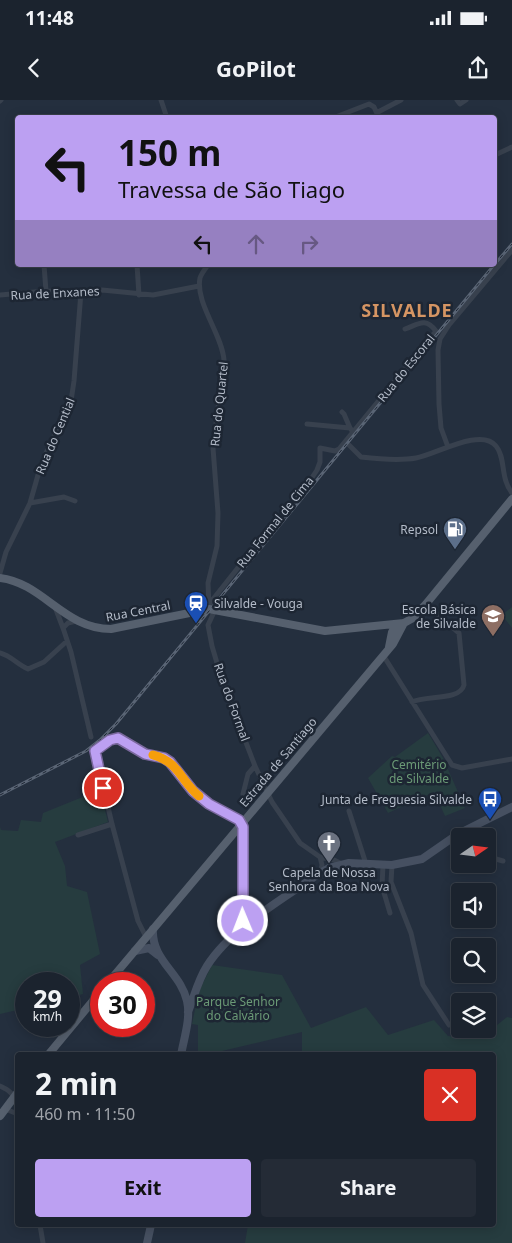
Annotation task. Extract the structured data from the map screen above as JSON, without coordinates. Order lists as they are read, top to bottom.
{
  "streets": {
    "main road": ["Rua Central", "Estrada de Santiago"],
    "street": [
      "Rua de Enxanes",
      "Rua do Escoral",
      "Rua do Quartel",
      "Rua do Cential",
      "Rua Formal de Cima",
      "Rua do Formal"
    ]
  },
  "crossings": [
    ["Rua de Enxanes", "Rua do Quartel"],
    ["Rua de Enxanes", "Rua do Cential"],
    ["Rua do Escoral", "Rua Formal de Cima"],
    ["Rua do Quartel", "Rua Formal de Cima"],
    ["Rua do Quartel", "Rua Central"],
    ["Rua do Quartel", "Rua do Formal"],
    ["Rua Formal de Cima", "Rua Central"],
    ["Rua Formal de Cima", "Rua do Formal"],
    ["Rua Central", "Rua do Formal"],
    ["Rua Central", "Estrada de Santiago"],
    ["Rua do Formal", "Estrada de Santiago"]
  ],
  "districts": ["SILVALDE"],
  "parks": ["Cemitério de Silvalde", "Parque Senhor do Calvário"],
  "places": {
    "fuel station": ["Repsol"],
    "station": ["Silvalde - Vouga"],
    "school or university": ["Escola Básica de Silvalde"],
    "bus stop": ["Junta de Freguesia Silvalde"],
    "church": ["Capela de Nossa Senhora da Boa Nova"]
  },
  "north": "right",
  "page": {
    "status": "11:48",
    "header": "GoPilot",
    "turn": ["150 m", "Travessa de São Tiago"],
    "speed": "29 km/h",
    "limit": "30",
    "heading": ["2 min", "460 m · 11:50"],
    "buttons": ["Exit", "Share"]
  }
}
